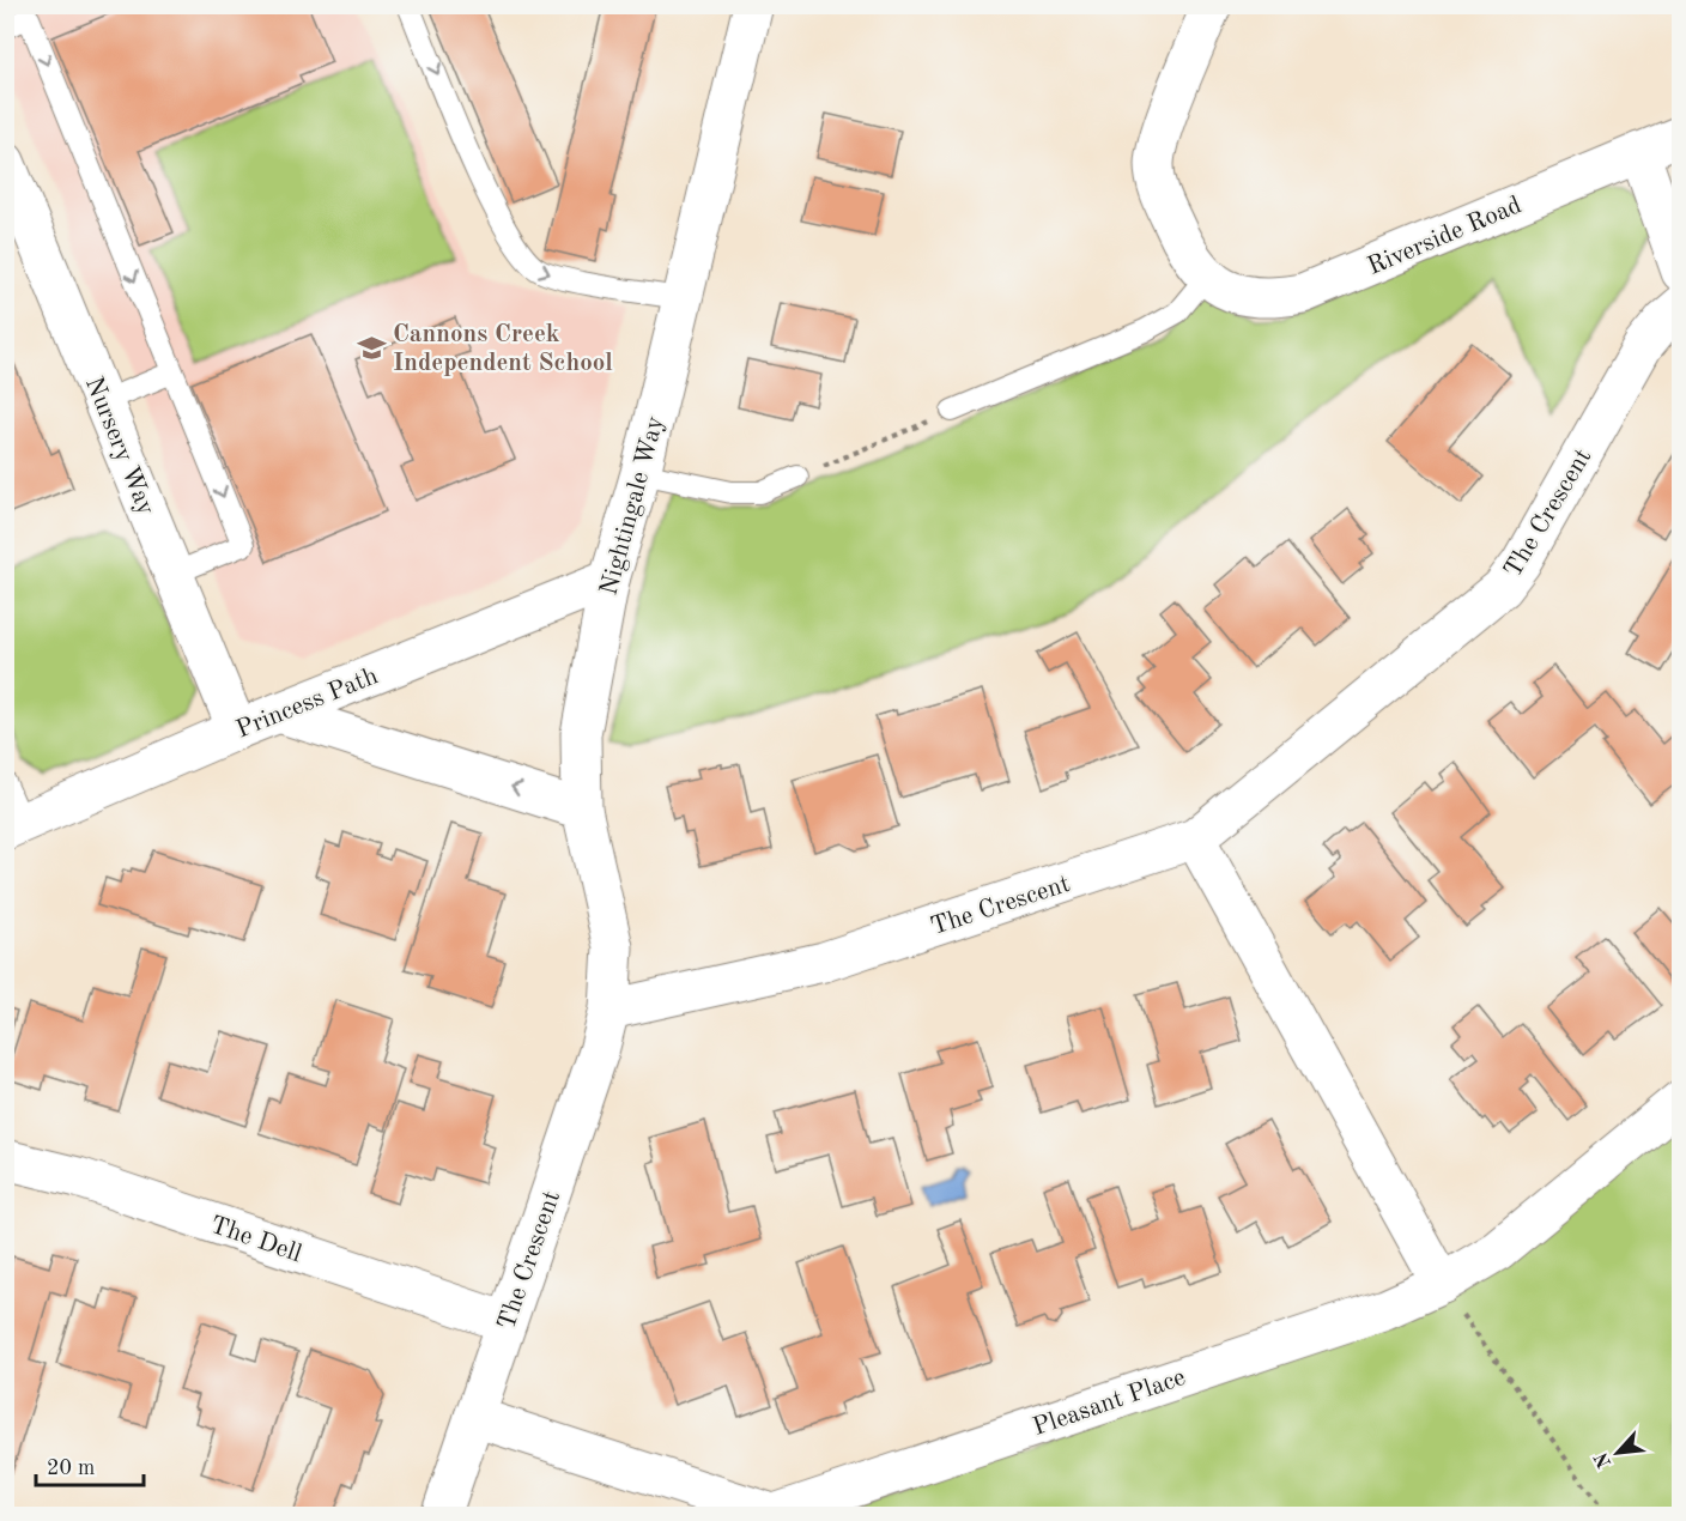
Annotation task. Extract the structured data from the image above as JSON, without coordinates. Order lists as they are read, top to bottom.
{
  "streets": {
    "street": [
      "Riverside Road",
      "Nursery Way",
      "Nightingale Way",
      "The Crescent",
      "Princess Path",
      "The Dell",
      "Pleasant Place"
    ]
  },
  "crossings": [
    ["Nursery Way", "Princess Path"],
    ["Nightingale Way", "The Crescent"],
    ["Nightingale Way", "Princess Path"],
    ["The Crescent", "The Dell"],
    ["The Crescent", "Pleasant Place"]
  ],
  "places": {
    "school or university": ["Cannons Creek Independent School"]
  },
  "scale_bar": "20 m",
  "north": "bottom left"
}
